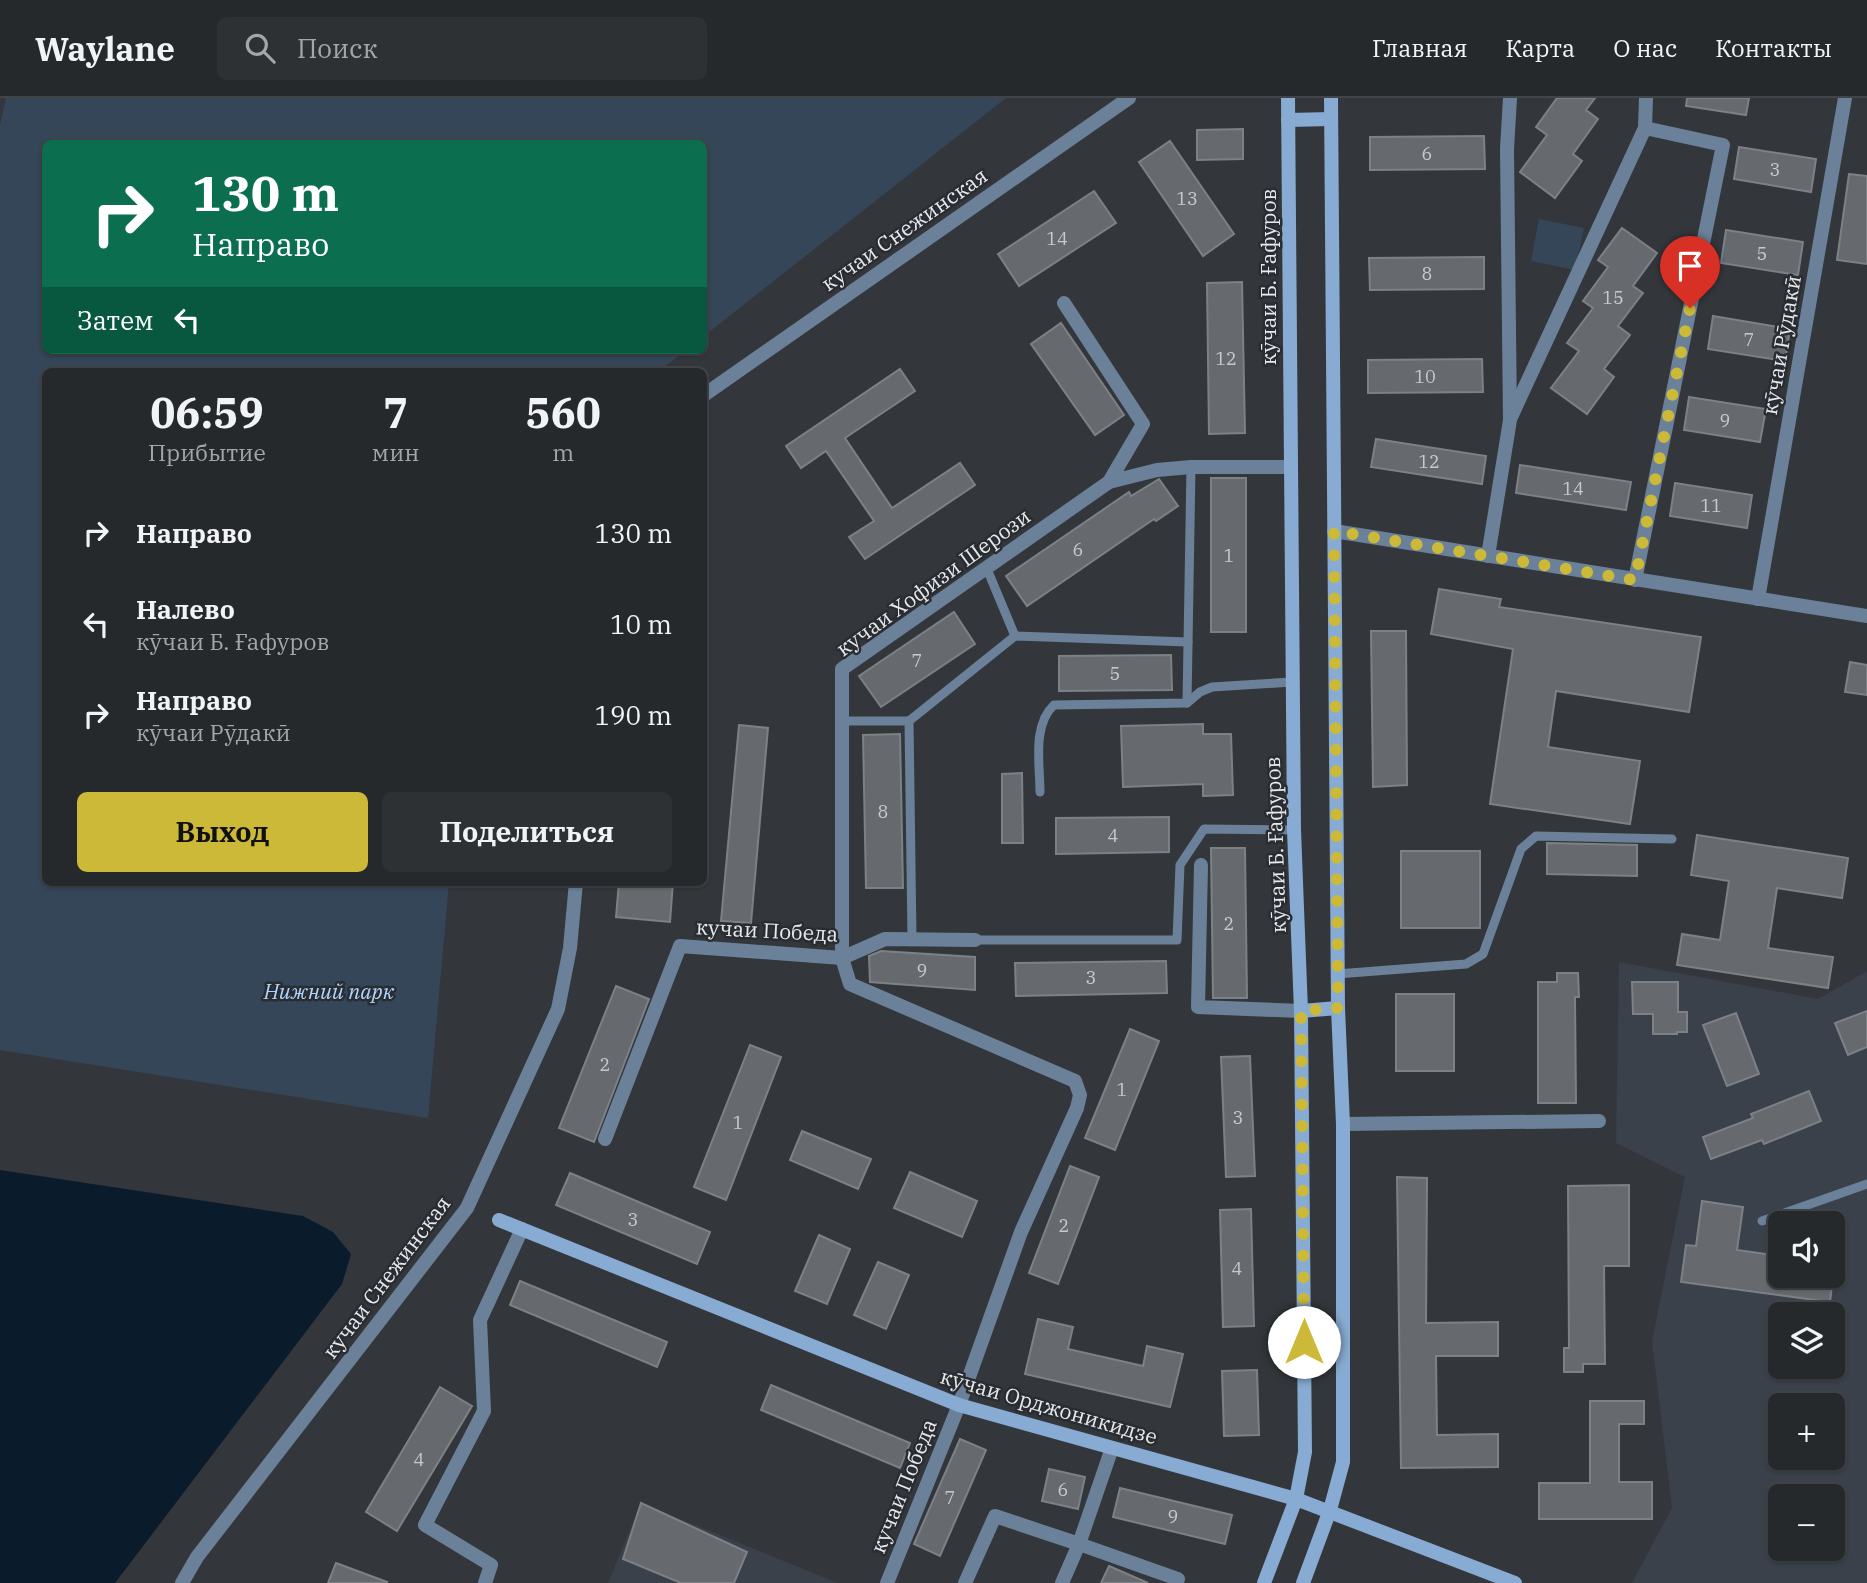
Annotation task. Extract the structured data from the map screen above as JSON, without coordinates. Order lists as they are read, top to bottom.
{
  "streets": {
    "main road": ["кӯчаи Б. Ғафуров", "кӯчаи Орджоникидзе"],
    "street": [
      "кучаи Снежинская",
      "кӯчаи Рӯдакӣ",
      "кучаи Хофизи Шерози",
      "кучаи Победа"
    ]
  },
  "crossings": [
    ["кӯчаи Б. Ғафуров", "кӯчаи Орджоникидзе"],
    ["кучаи Хофизи Шерози", "кучаи Победа"],
    ["кучаи Победа", "кӯчаи Орджоникидзе"]
  ],
  "parks": ["Нижний парк"],
  "house_numbers": [
    "6",
    "3",
    "13",
    "14",
    "5",
    "8",
    "15",
    "7",
    "12",
    "10",
    "9",
    "12",
    "14",
    "11",
    "6",
    "1",
    "7",
    "5",
    "8",
    "4",
    "2",
    "9",
    "3",
    "2",
    "1",
    "3",
    "1",
    "3",
    "2",
    "4",
    "4",
    "6",
    "7",
    "9"
  ],
  "page": {
    "header": "Waylane",
    "search": "Поиск",
    "nav": [
      "Главная",
      "Карта",
      "О нас",
      "Контакты"
    ],
    "turn": ["130 m", "Направо"],
    "then": "Затем",
    "eta": [
      "06:59",
      "Прибытие",
      "7",
      "мин",
      "560",
      "m"
    ],
    "list": [
      {
        "name": "Направо",
        "value": "130 m"
      },
      {
        "name": "Налево",
        "note": "кӯчаи Б. Ғафуров",
        "value": "10 m"
      },
      {
        "name": "Направо",
        "note": "кӯчаи Рӯдакӣ",
        "value": "190 m"
      }
    ],
    "buttons": ["Выход", "Поделиться"],
    "map_buttons": ["+", "−"]
  }
}
